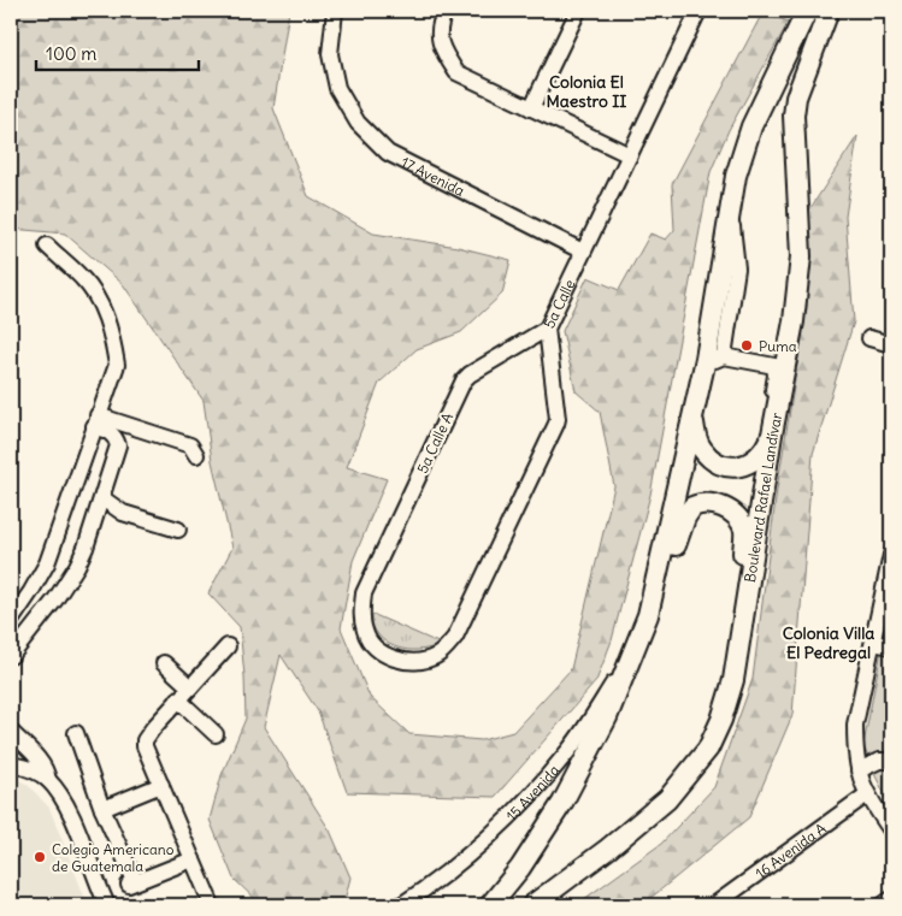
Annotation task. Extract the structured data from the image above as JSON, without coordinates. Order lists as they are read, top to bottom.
{
  "streets": {
    "main road": ["Boulevard Rafael Landívar"],
    "street": [
      "17 Avenida",
      "5a Calle",
      "5a Calle A",
      "15 Avenida",
      "16 Avenida A"
    ]
  },
  "crossings": [
    ["17 Avenida", "5a Calle"],
    ["5a Calle", "5a Calle A"]
  ],
  "districts": ["Colonia El Maestro II", "Colonia Villa El Pedregal"],
  "places": ["Puma", "Colegio Americano de Guatemala"],
  "scale_bar": "100 m"
}
